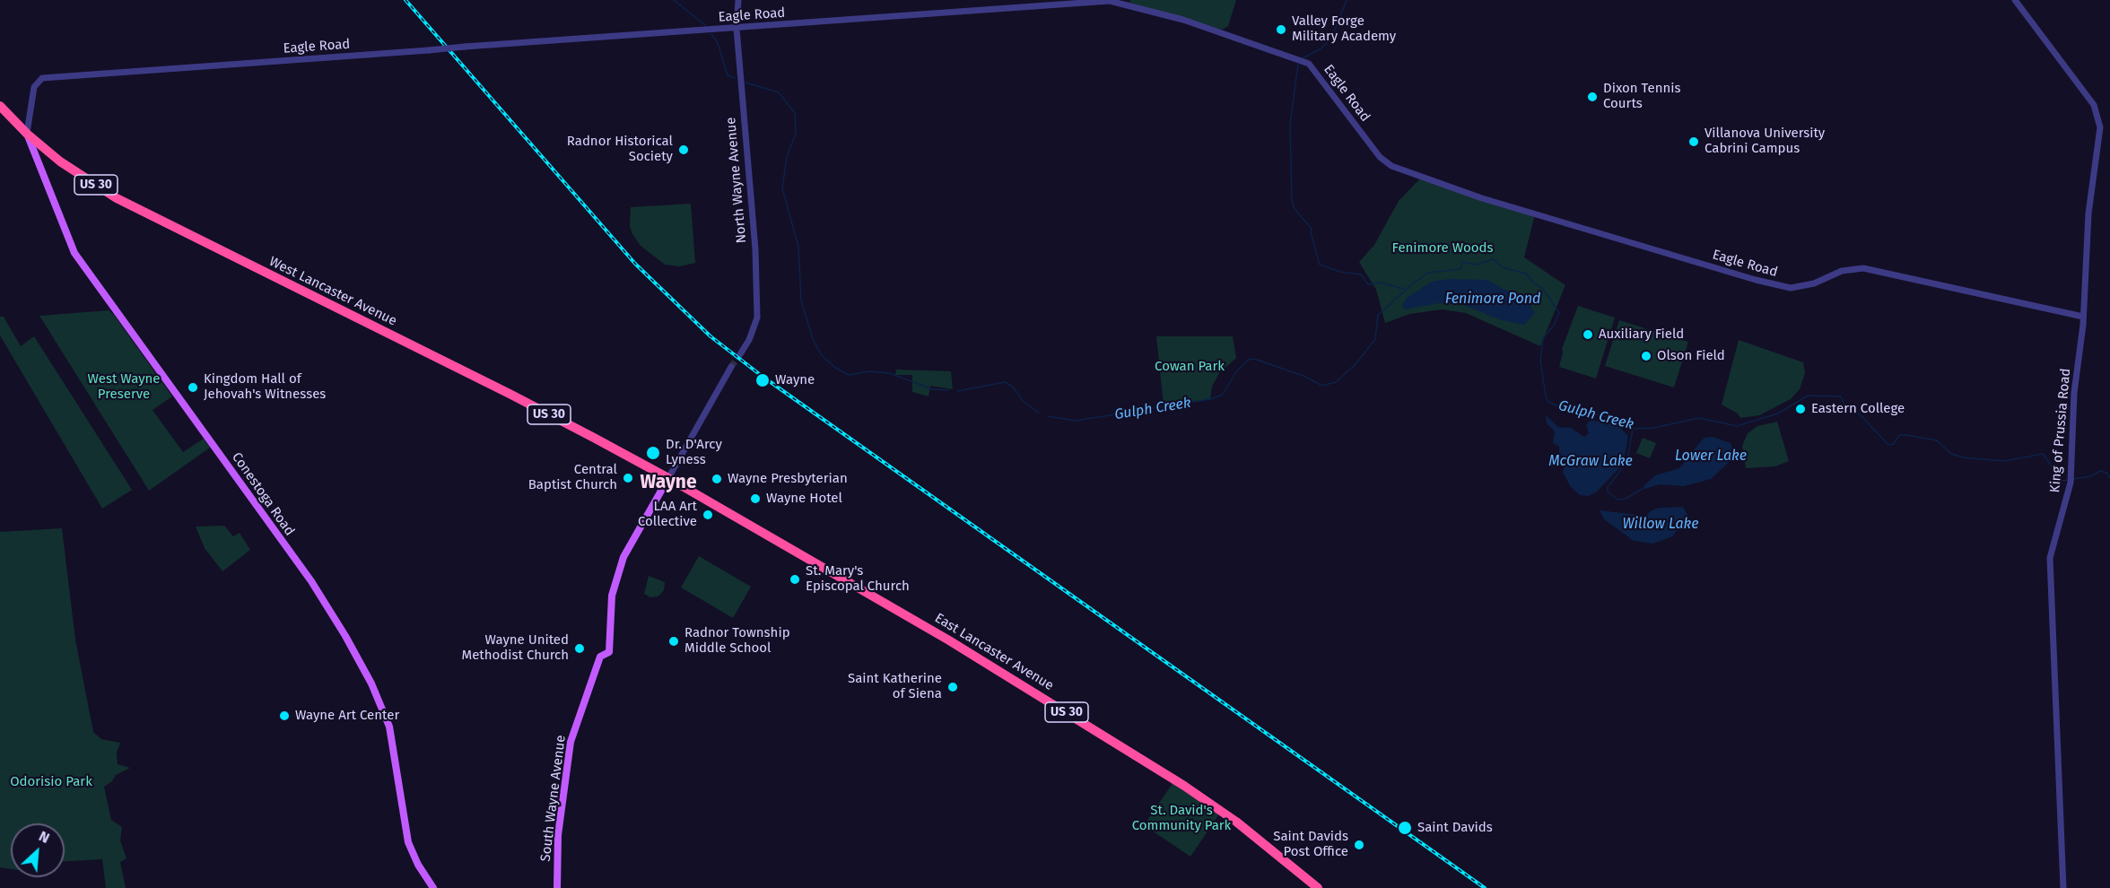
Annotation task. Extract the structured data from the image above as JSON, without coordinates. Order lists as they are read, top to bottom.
{
  "streets": {
    "highway": ["US 30", "West Lancaster Avenue", "East Lancaster Avenue"],
    "main road": ["Conestoga Road", "South Wayne Avenue"],
    "street": ["Eagle Road", "North Wayne Avenue", "King of Prussia Road"]
  },
  "crossings": [
    ["Eagle Road", "North Wayne Avenue"],
    ["Eagle Road", "West Lancaster Avenue"],
    ["Eagle Road", "King of Prussia Road"],
    ["Eagle Road", "Conestoga Road"],
    ["West Lancaster Avenue", "Conestoga Road"],
    ["West Lancaster Avenue", "East Lancaster Avenue"],
    ["West Lancaster Avenue", "South Wayne Avenue"],
    ["East Lancaster Avenue", "South Wayne Avenue"]
  ],
  "districts": ["Wayne"],
  "water": [
    "Fenimore Pond",
    "Gulph Creek",
    "Lower Lake",
    "McGraw Lake",
    "Willow Lake"
  ],
  "parks": [
    "Fenimore Woods",
    "Cowan Park",
    "West Wayne Preserve",
    "Odorisio Park",
    "St. David's Community Park"
  ],
  "places": [
    "Valley Forge Military Academy",
    "Dixon Tennis Courts",
    "Villanova University Cabrini Campus",
    "Radnor Historical Society",
    "Auxiliary Field",
    "Olson Field",
    "Wayne",
    "Kingdom Hall of Jehovah's Witnesses",
    "Eastern College",
    "Dr. D'Arcy Lyness",
    "Central Baptist Church",
    "Wayne Presbyterian",
    "Wayne Hotel",
    "LAA Art Collective",
    "St. Mary's Episcopal Church",
    "Radnor Township Middle School",
    "Wayne United Methodist Church",
    "Saint Katherine of Siena",
    "Wayne Art Center",
    "Saint Davids",
    "Saint Davids Post Office"
  ],
  "north": "top right"
}
